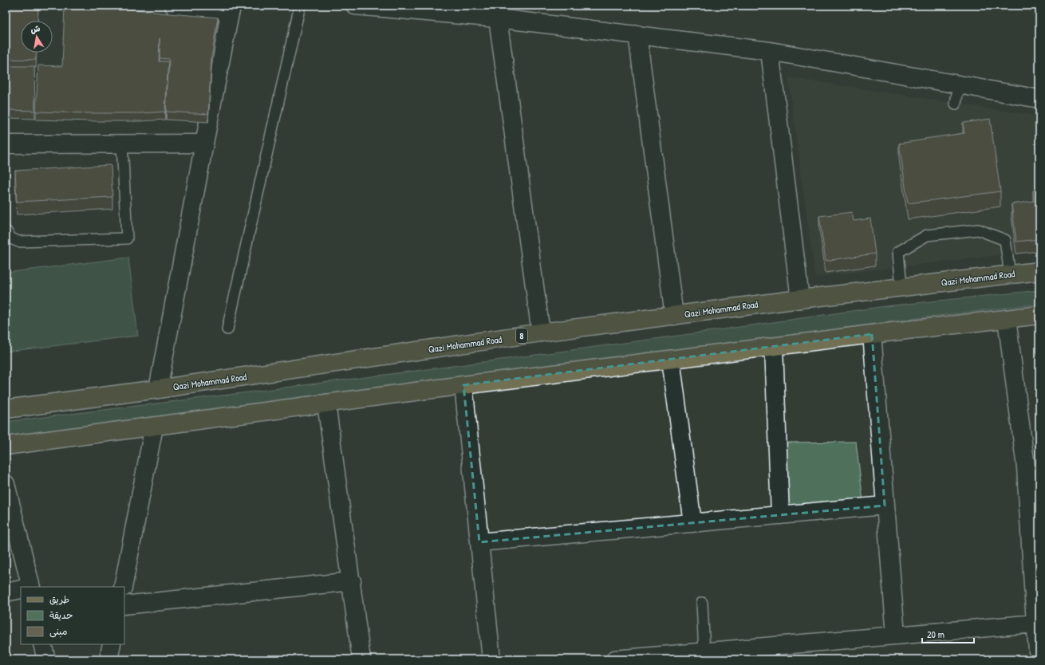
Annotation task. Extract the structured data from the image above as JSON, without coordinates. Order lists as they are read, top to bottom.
{
  "streets": {
    "main road": ["Qazi Mohammad Road", "8"]
  },
  "legend": ["طريق", "حديقة", "مبنى"],
  "scale_bar": "20 m",
  "north": "top"
}
